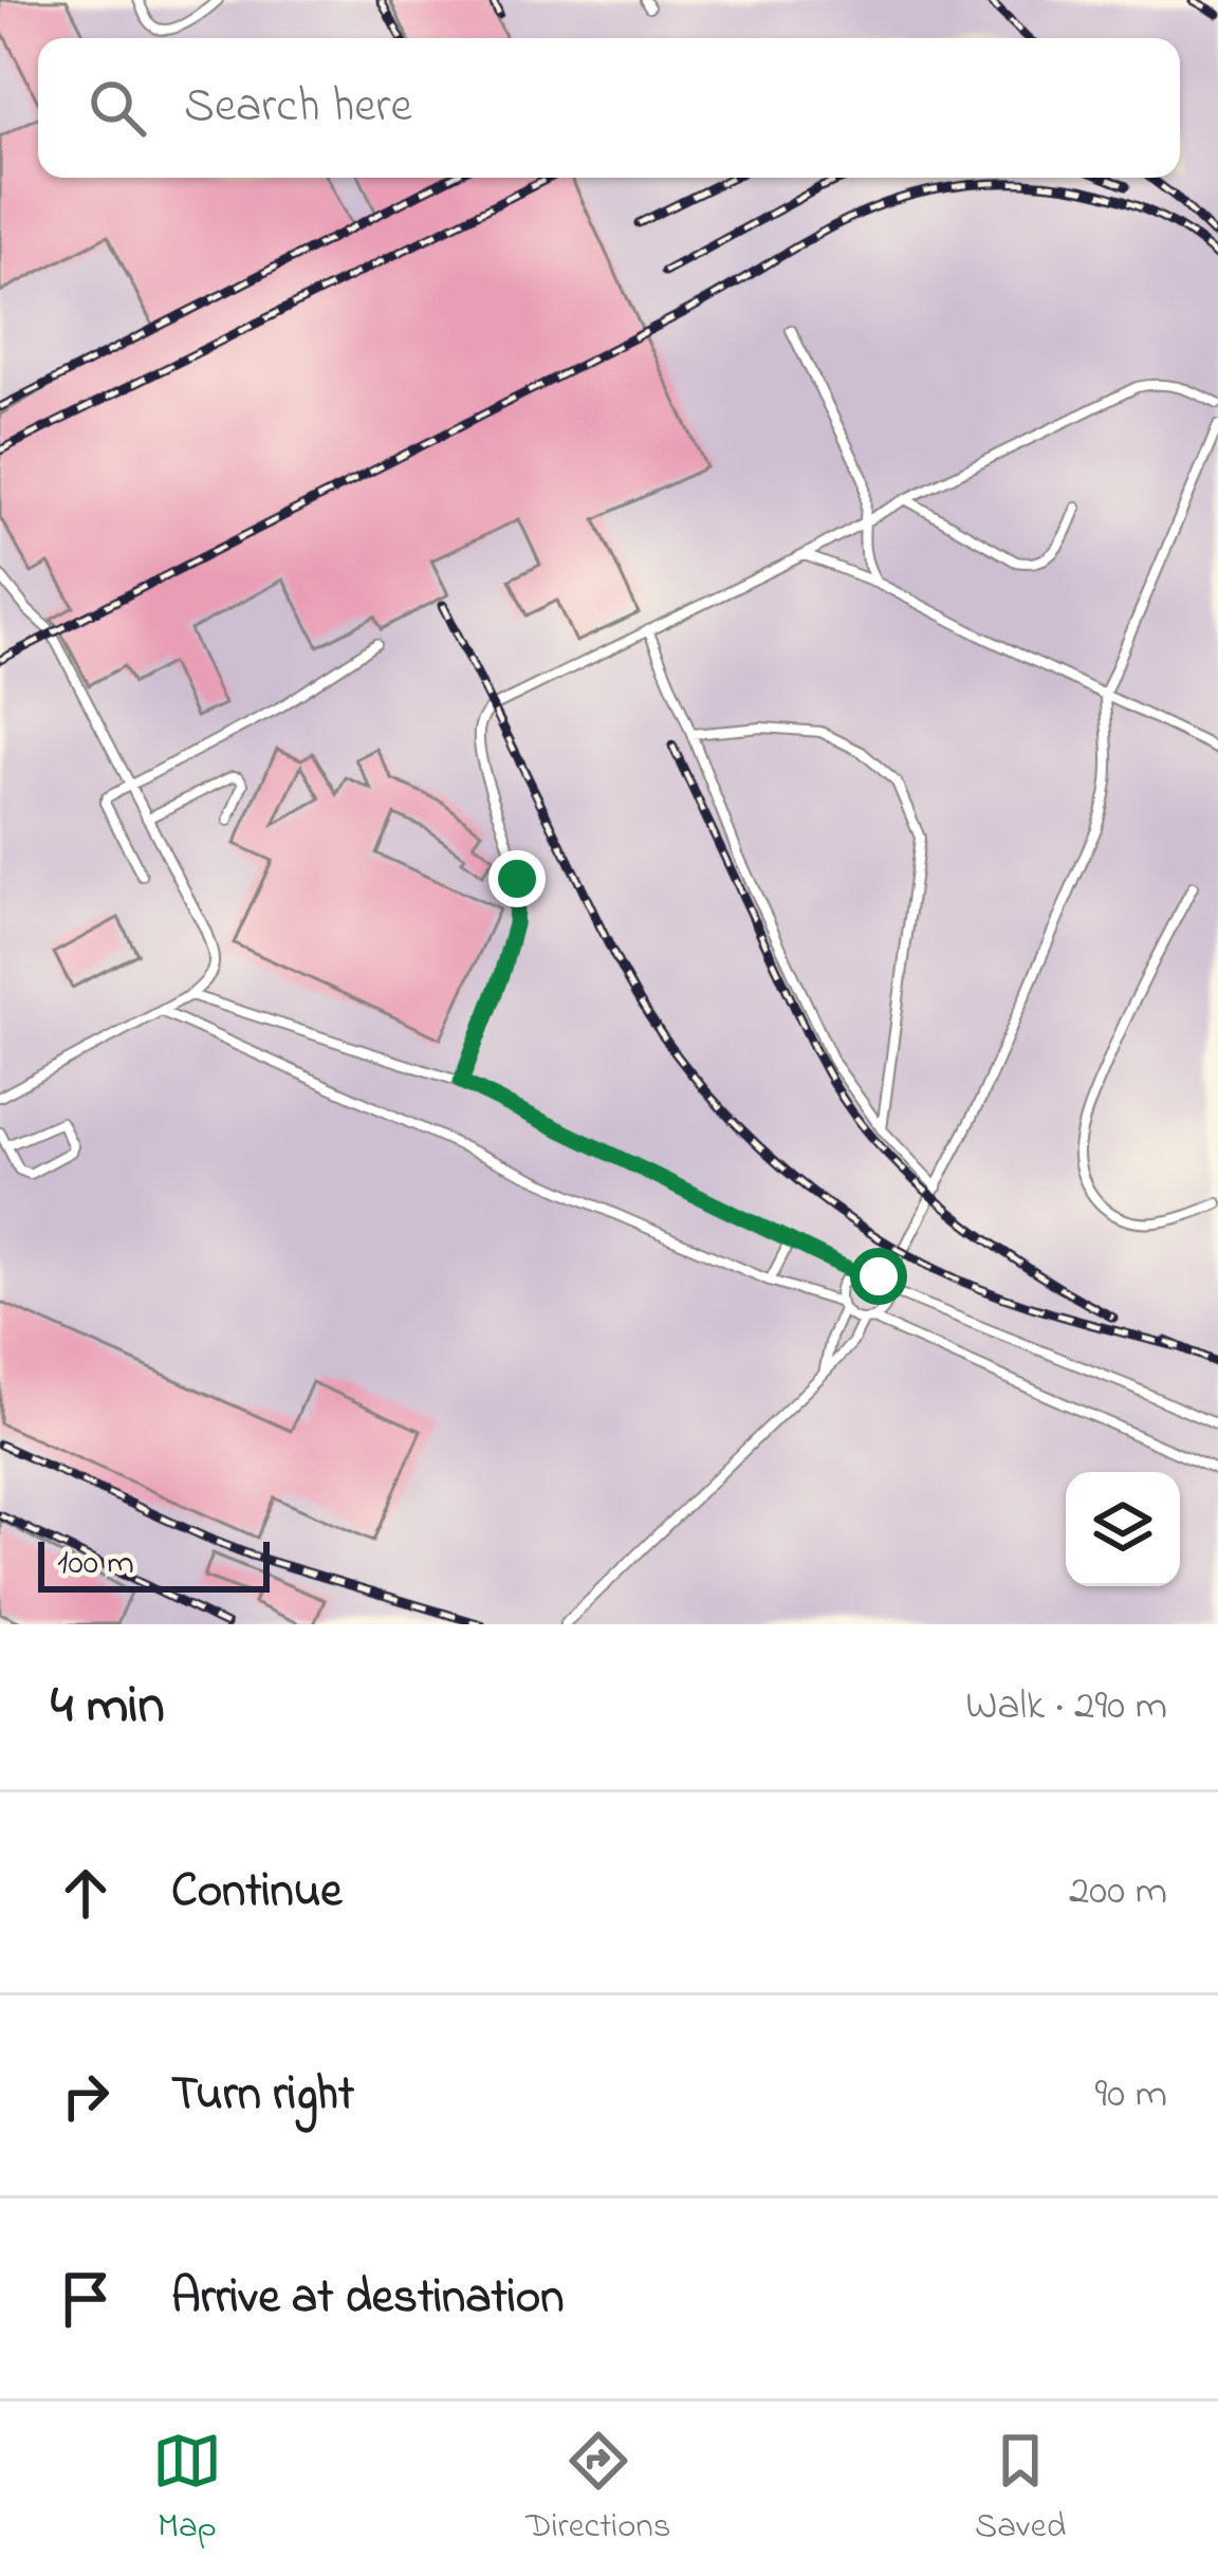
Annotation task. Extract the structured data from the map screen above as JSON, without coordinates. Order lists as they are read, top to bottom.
{
  "scale_bar": "100 m",
  "page": {
    "search": "Search here",
    "scale": "100 m",
    "heading": ["4 min", "Walk · 290 m"],
    "list": [
      ["Continue", "200 m"],
      ["Turn right", "90 m"],
      "Arrive at destination"
    ],
    "nav": ["Map", "Directions", "Saved"]
  }
}
